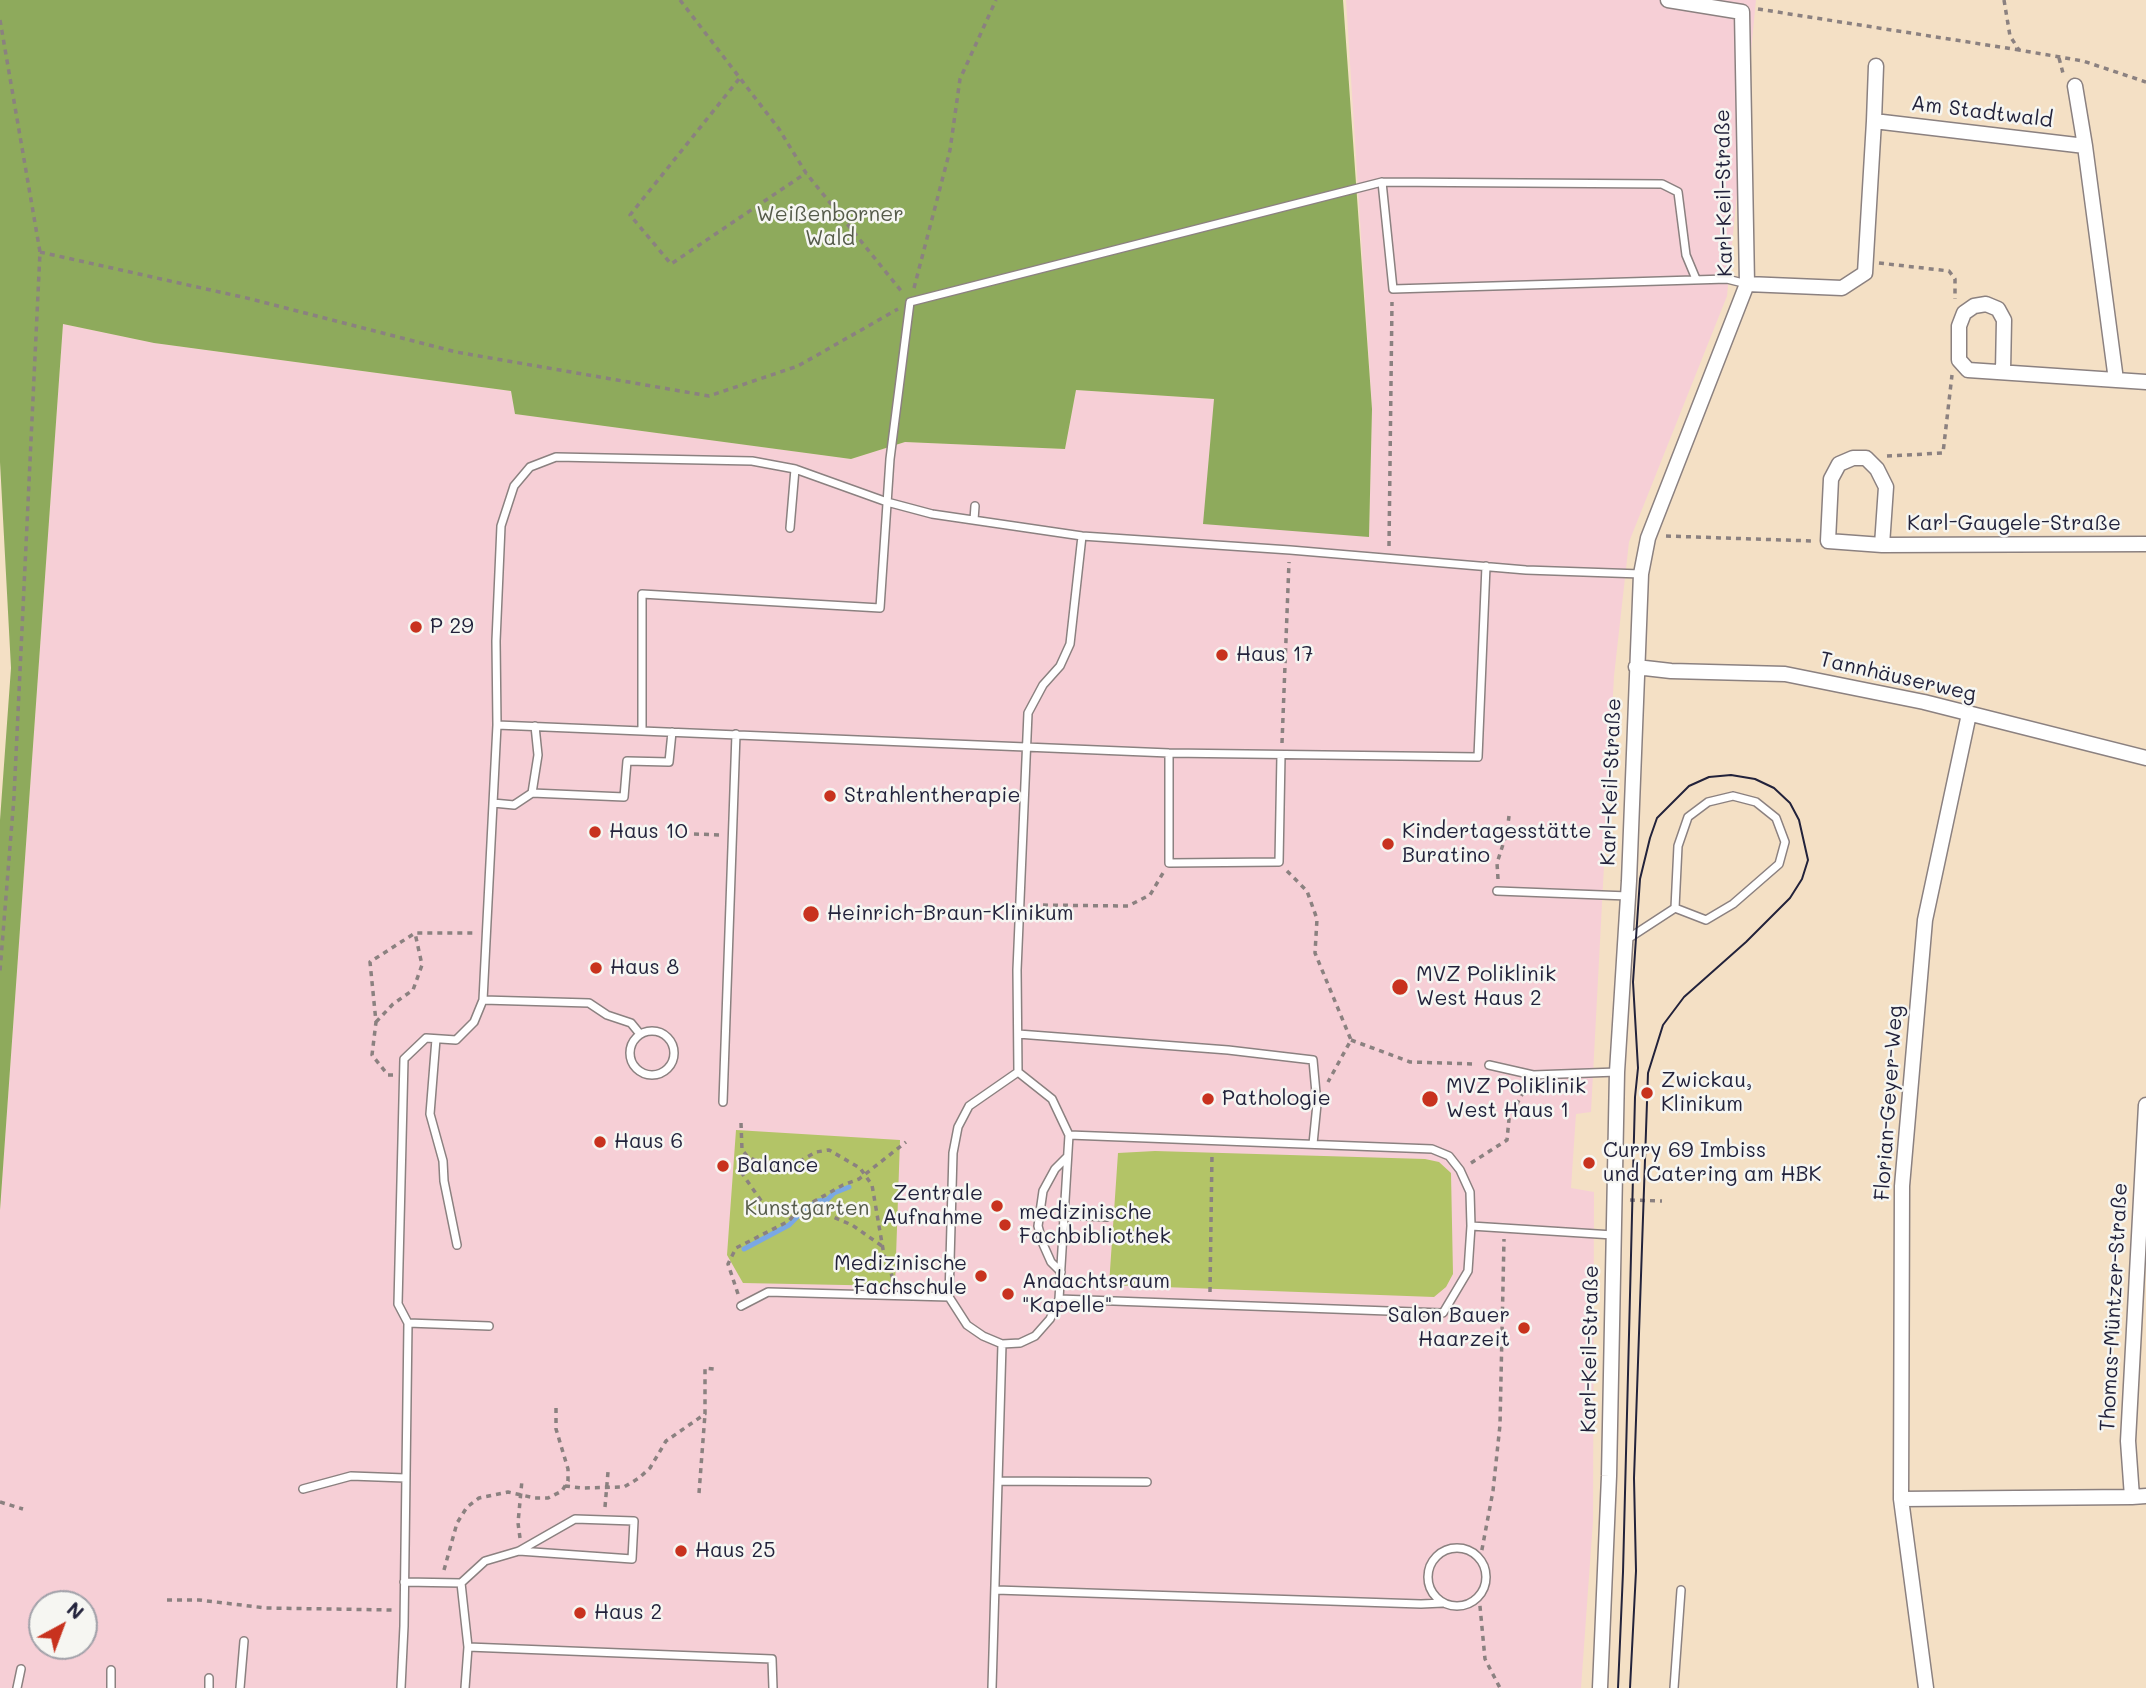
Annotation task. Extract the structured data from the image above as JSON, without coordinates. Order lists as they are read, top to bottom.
{
  "streets": {
    "street": [
      "Am Stadtwald",
      "Karl-Keil-Straße",
      "Karl-Gaugele-Straße",
      "Tannhäuserweg",
      "Florian-Geyer-Weg",
      "Thomas-Müntzer-Straße"
    ]
  },
  "crossings": [
    ["Karl-Keil-Straße", "Tannhäuserweg"],
    ["Tannhäuserweg", "Florian-Geyer-Weg"]
  ],
  "parks": ["Weißenborner Wald", "Kunstgarten"],
  "places": [
    "P 29",
    "Haus 17",
    "Strahlentherapie",
    "Haus 10",
    "Kindertagesstätte Buratino",
    "Heinrich-Braun-Klinikum",
    "Haus 8",
    "MVZ Poliklinik West Haus 2",
    "Zwickau, Klinikum",
    "Pathologie",
    "MVZ Poliklinik West Haus 1",
    "Haus 6",
    "Curry 69 Imbiss und Catering am HBK",
    "Balance",
    "Zentrale Aufnahme",
    "medizinische Fachbibliothek",
    "Medizinische Fachschule",
    "Andachtsraum \"Kapelle\"",
    "Salon Bauer Haarzeit",
    "Haus 25",
    "Haus 2"
  ],
  "north": "top right"
}
